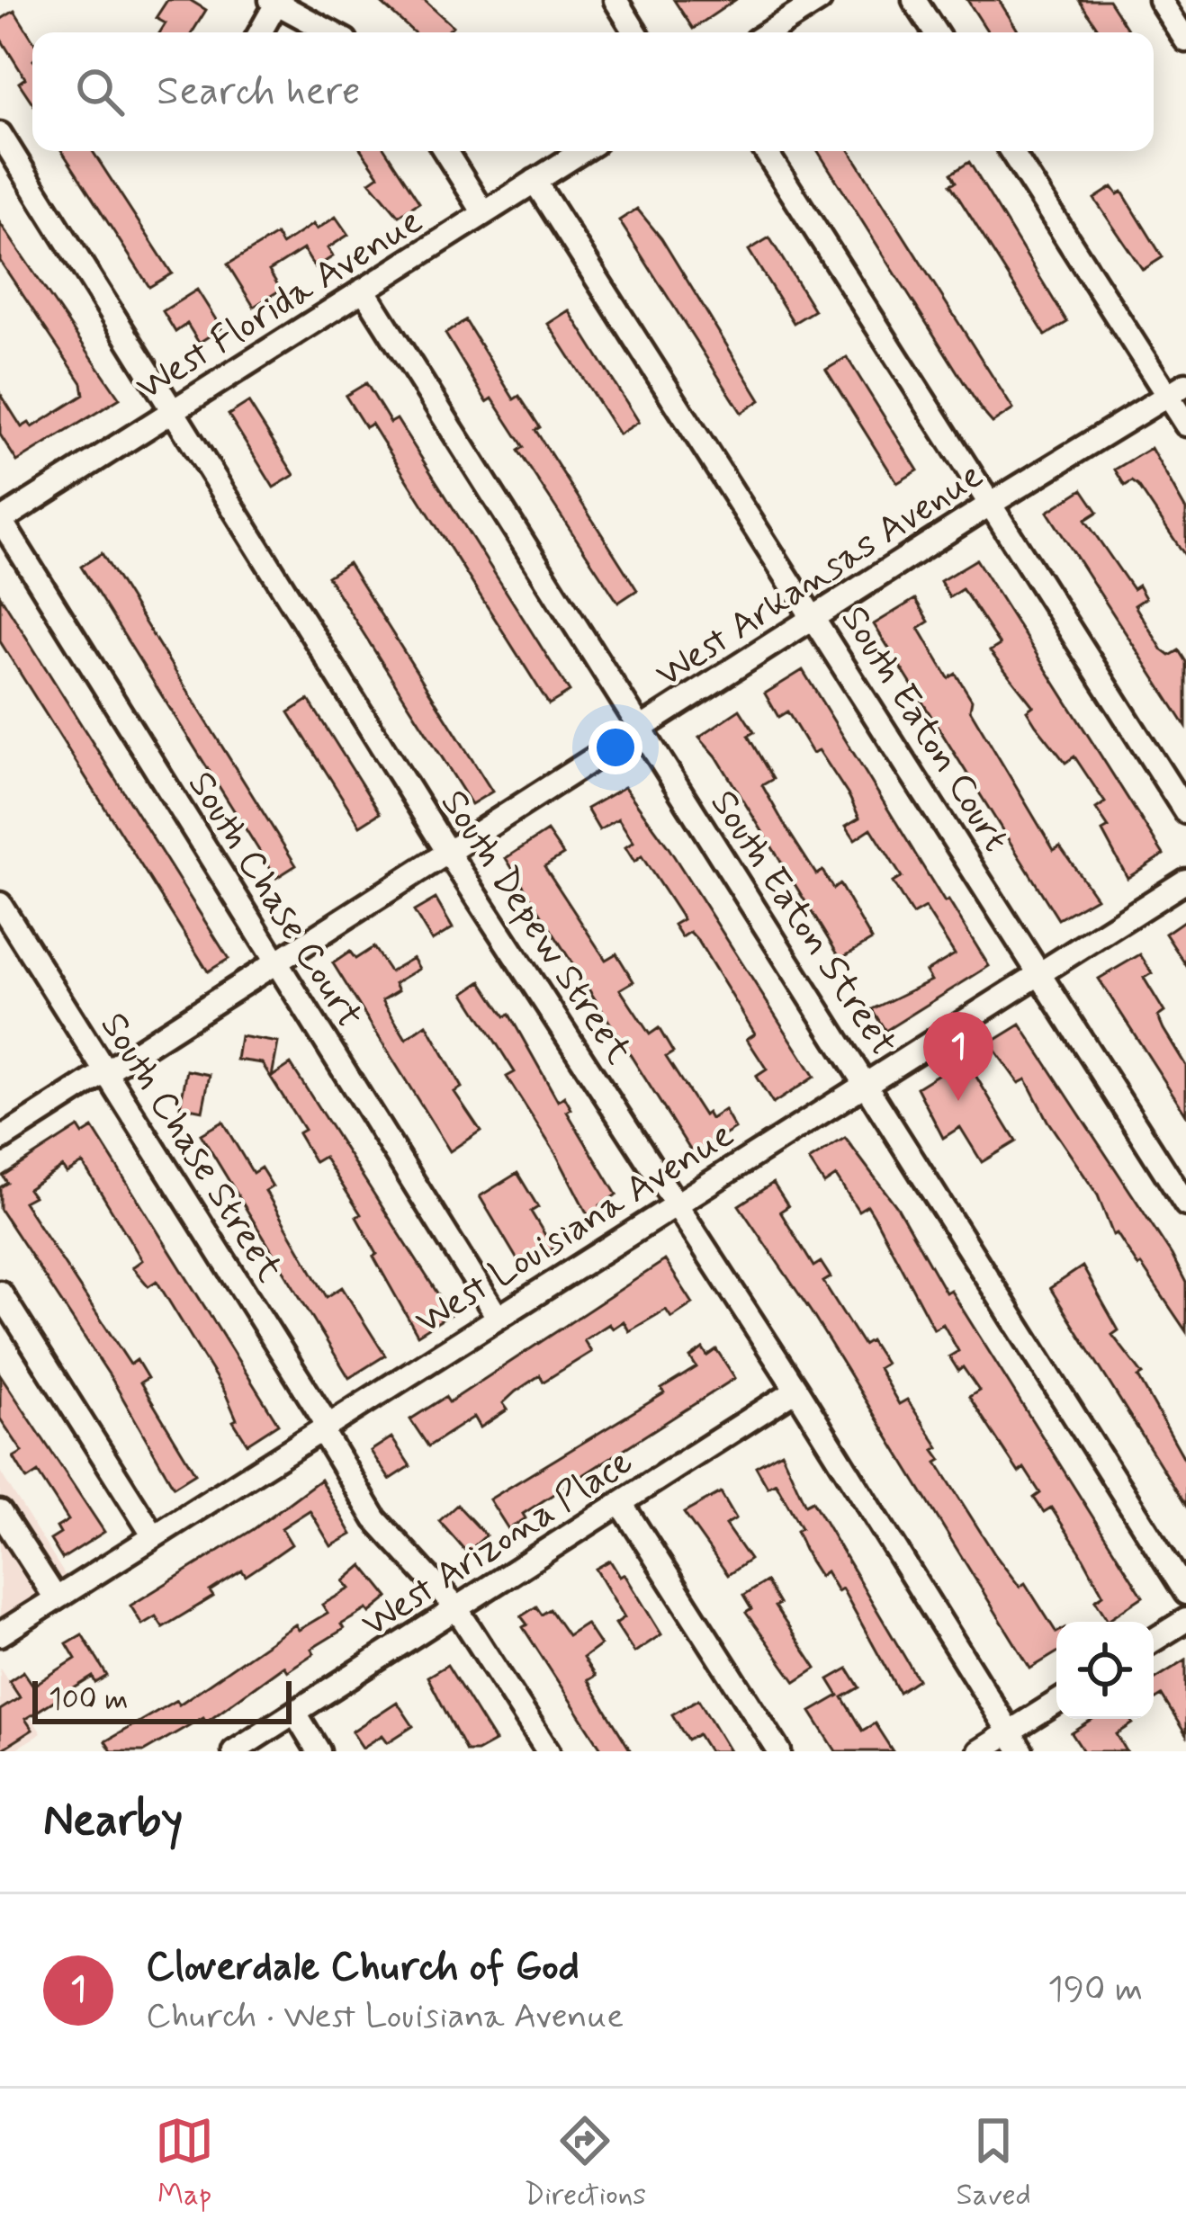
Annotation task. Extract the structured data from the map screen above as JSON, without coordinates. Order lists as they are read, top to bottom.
{
  "streets": {
    "street": [
      "West Florida Avenue",
      "West Arkansas Avenue",
      "South Eaton Court",
      "South Chase Court",
      "South Eaton Street",
      "South Depew Street",
      "South Chase Street",
      "West Louisiana Avenue",
      "West Arizona Place"
    ]
  },
  "crossings": [
    ["West Florida Avenue", "South Eaton Court"],
    ["West Florida Avenue", "South Chase Court"],
    ["West Florida Avenue", "South Eaton Street"],
    ["West Florida Avenue", "South Depew Street"],
    ["West Arkansas Avenue", "South Eaton Court"],
    ["West Arkansas Avenue", "South Chase Court"],
    ["West Arkansas Avenue", "South Eaton Street"],
    ["West Arkansas Avenue", "South Depew Street"],
    ["West Arkansas Avenue", "South Chase Street"],
    ["South Eaton Court", "West Louisiana Avenue"],
    ["South Chase Court", "West Louisiana Avenue"],
    ["South Eaton Street", "West Louisiana Avenue"],
    ["South Depew Street", "West Louisiana Avenue"],
    ["South Depew Street", "West Arizona Place"],
    ["South Chase Street", "West Louisiana Avenue"],
    ["South Chase Street", "West Arizona Place"]
  ],
  "scale_bar": "100 m",
  "page": {
    "search": "Search here",
    "pins": "1",
    "scale": "100 m",
    "heading": "Nearby",
    "list": [
      {
        "mark": "1",
        "name": "Cloverdale Church of God",
        "note": "Church · West Louisiana Avenue",
        "value": "190 m"
      }
    ],
    "nav": ["Map", "Directions", "Saved"]
  }
}
